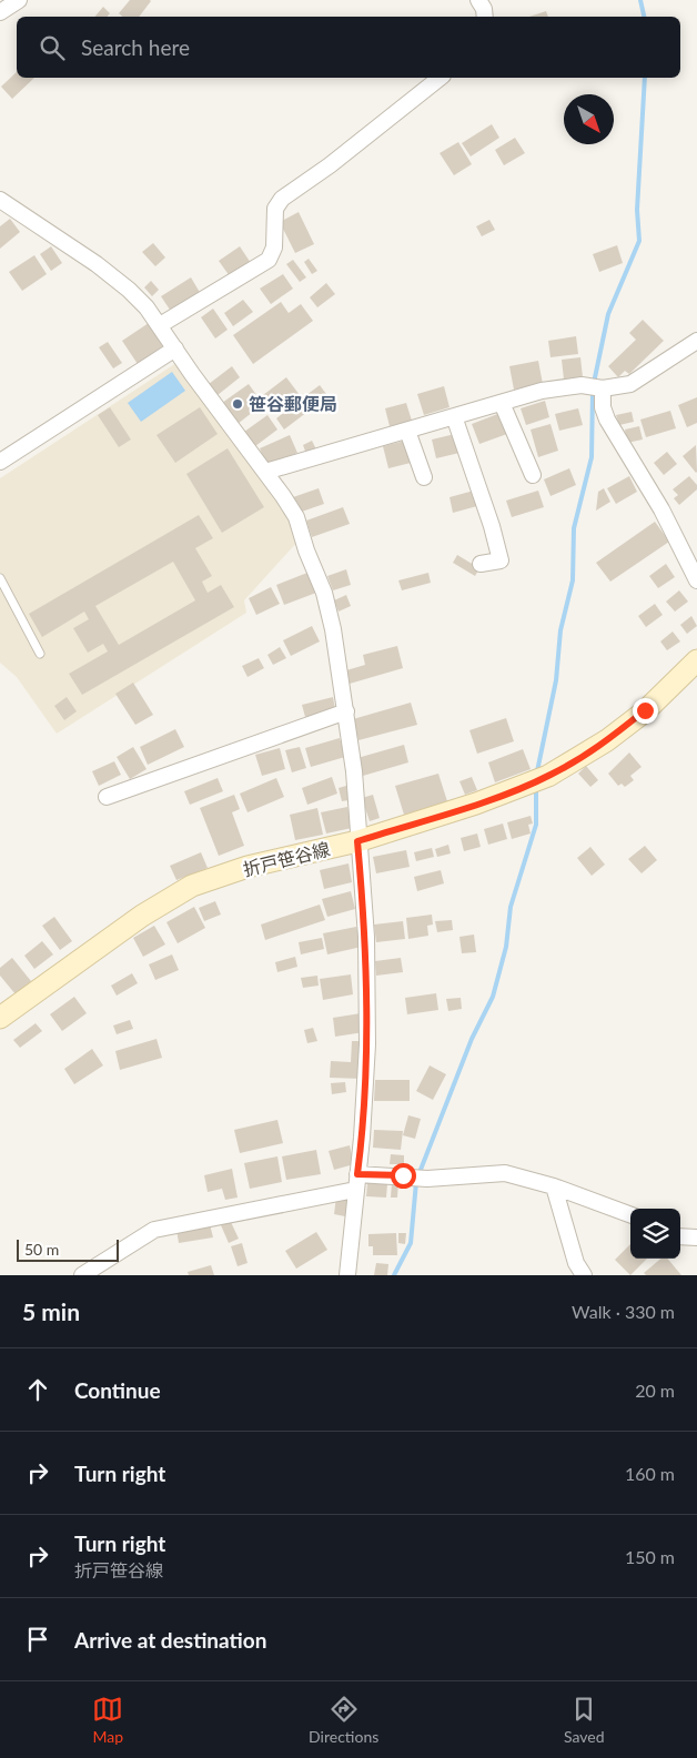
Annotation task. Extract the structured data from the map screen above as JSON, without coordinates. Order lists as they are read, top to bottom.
{
  "streets": {
    "main road": ["折戸笹谷線"]
  },
  "places": ["笹谷郵便局"],
  "scale_bar": "50 m",
  "north": "bottom right",
  "page": {
    "search": "Search here",
    "scale": "50 m",
    "heading": ["5 min", "Walk · 330 m"],
    "list": [
      ["Continue", "20 m"],
      ["Turn right", "160 m"],
      ["Turn right", "折戸笹谷線", "150 m"],
      "Arrive at destination"
    ],
    "nav": ["Map", "Directions", "Saved"]
  }
}
